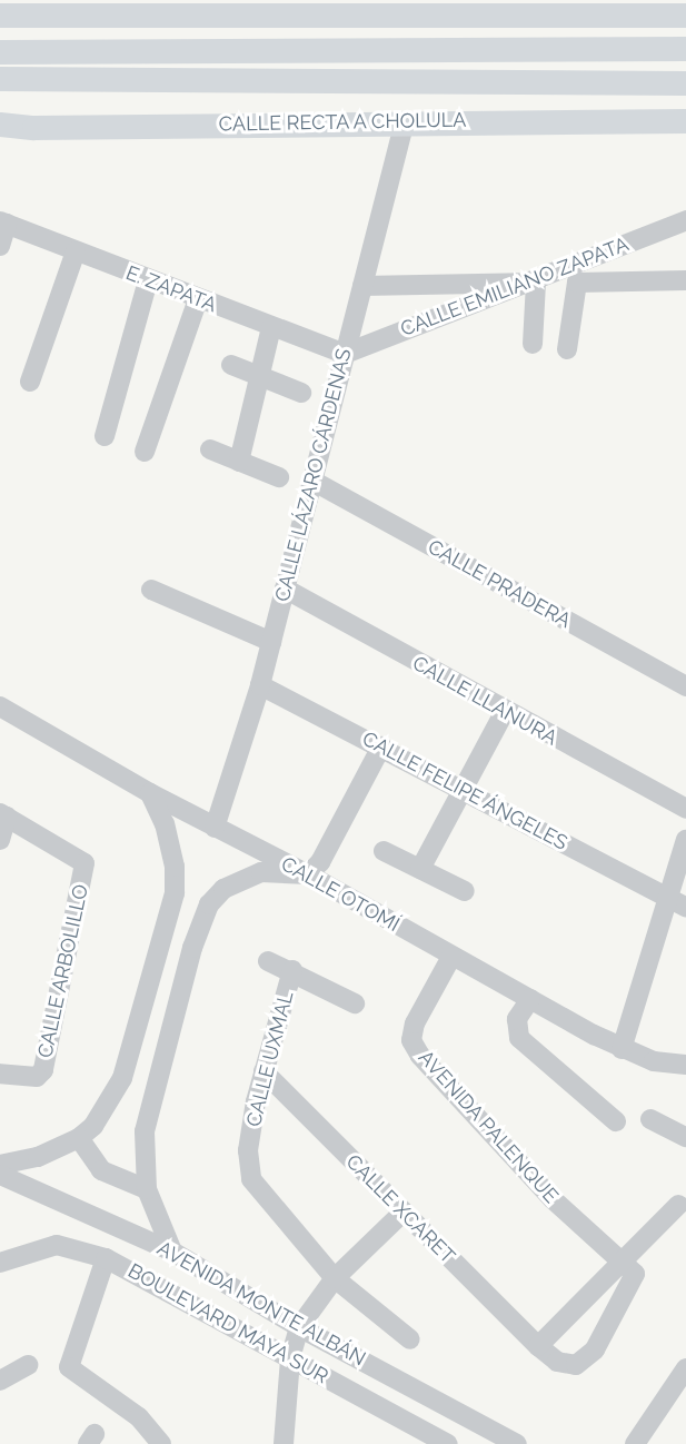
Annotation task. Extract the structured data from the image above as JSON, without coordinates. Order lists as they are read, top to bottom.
{
  "streets": {
    "main road": ["CALLE RECTA A CHOLULA"],
    "street": [
      "CALLE EMILIANO ZAPATA",
      "E. ZAPATA",
      "CALLE LÁZARO CÁRDENAS",
      "CALLE PRADERA",
      "CALLE LLANURA",
      "CALLE FELIPE ÁNGELES",
      "CALLE OTOMÍ",
      "CALLE ARBOLILLO",
      "CALLE UXMAL",
      "AVENIDA PALENQUE",
      "CALLE XCARET",
      "AVENIDA MONTE ALBÁN",
      "BOULEVARD MAYA SUR"
    ]
  },
  "crossings": [
    ["CALLE RECTA A CHOLULA", "CALLE LÁZARO CÁRDENAS"],
    ["CALLE EMILIANO ZAPATA", "E. ZAPATA"],
    ["CALLE EMILIANO ZAPATA", "CALLE LÁZARO CÁRDENAS"],
    ["E. ZAPATA", "CALLE LÁZARO CÁRDENAS"],
    ["CALLE LÁZARO CÁRDENAS", "CALLE PRADERA"],
    ["CALLE LÁZARO CÁRDENAS", "CALLE LLANURA"],
    ["CALLE LÁZARO CÁRDENAS", "CALLE FELIPE ÁNGELES"],
    ["CALLE LÁZARO CÁRDENAS", "CALLE OTOMÍ"],
    ["CALLE OTOMÍ", "AVENIDA PALENQUE"],
    ["CALLE UXMAL", "CALLE XCARET"],
    ["AVENIDA PALENQUE", "CALLE XCARET"]
  ]
}
